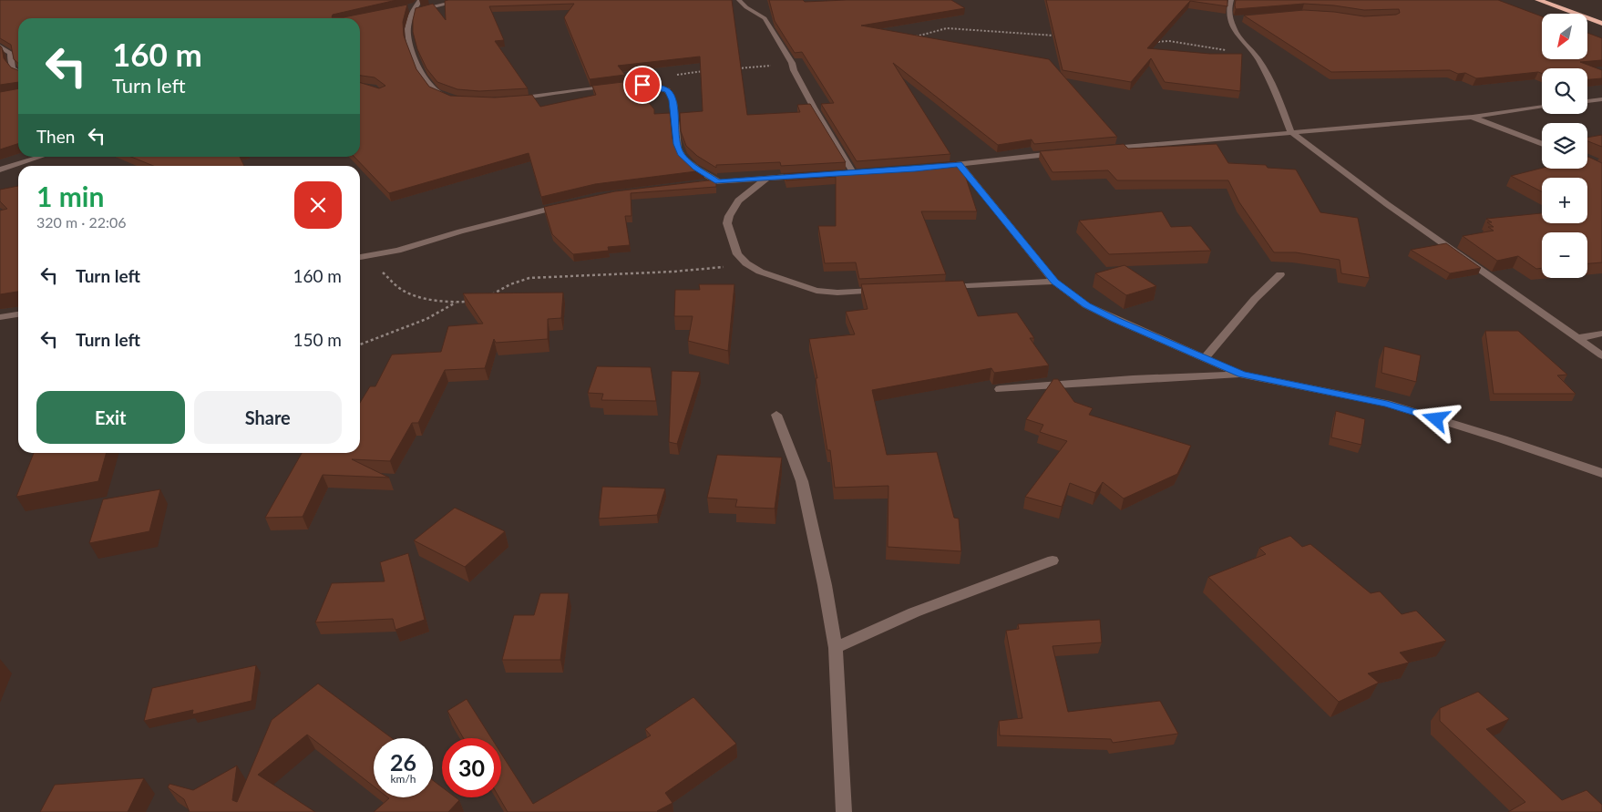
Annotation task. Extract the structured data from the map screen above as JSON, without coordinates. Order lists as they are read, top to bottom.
{
  "north": "bottom left",
  "page": {
    "map_buttons": ["+", "−"],
    "turn": ["160 m", "Turn left"],
    "then": "Then",
    "heading": ["1 min", "320 m · 22:06"],
    "list": [
      {
        "name": "Turn left",
        "value": "160 m"
      },
      {
        "name": "Turn left",
        "value": "150 m"
      }
    ],
    "buttons": ["Exit", "Share"],
    "speed": "26 km/h",
    "limit": "30"
  }
}
